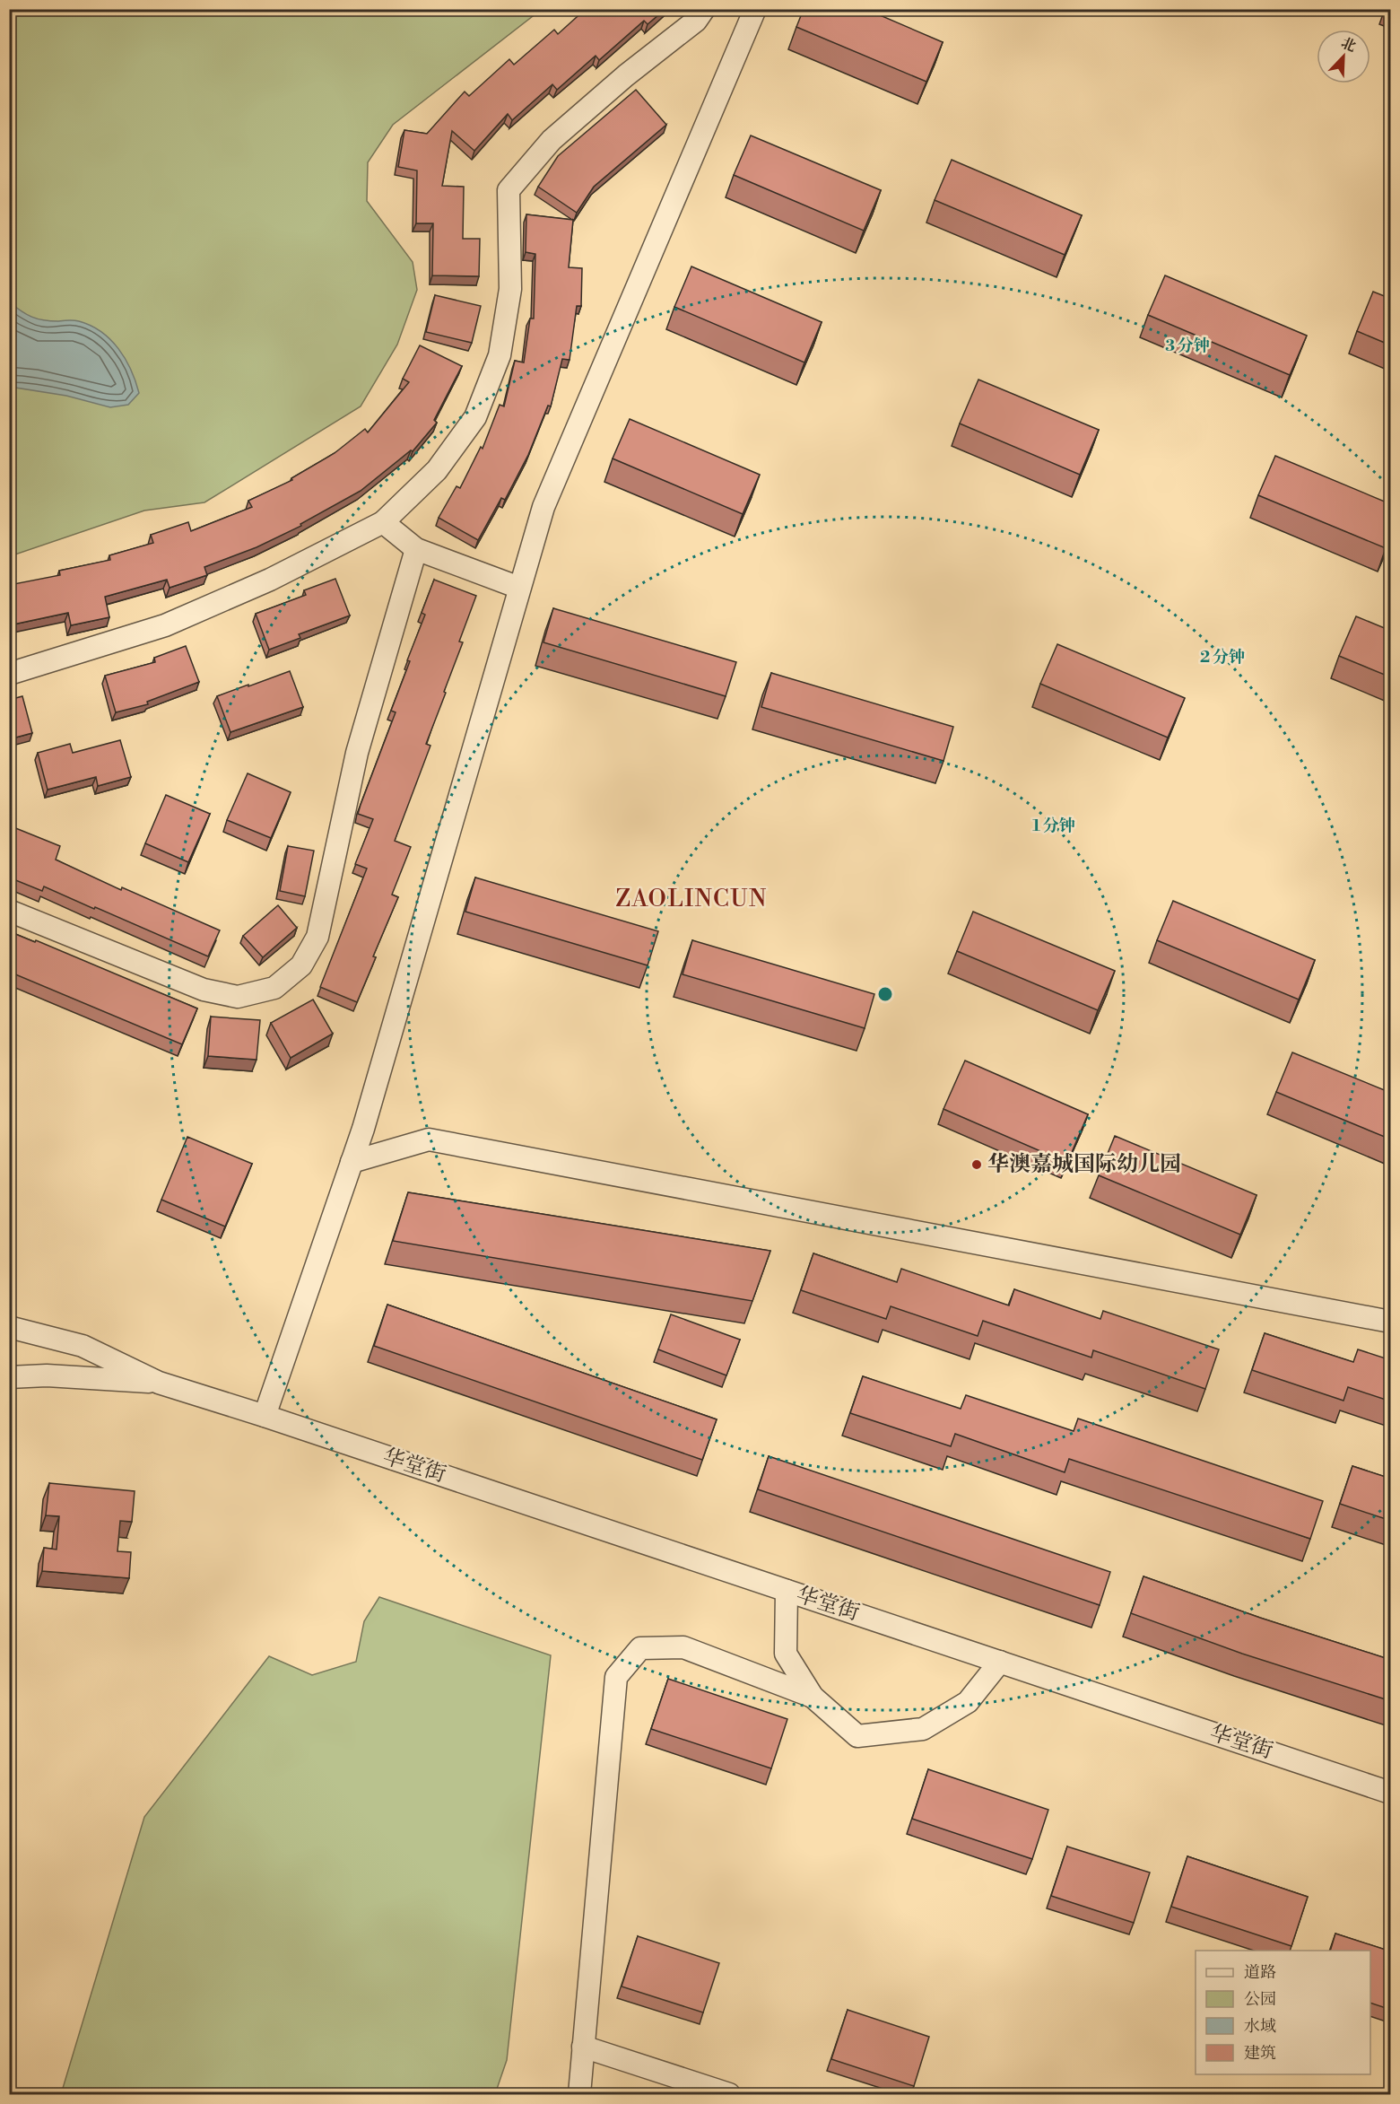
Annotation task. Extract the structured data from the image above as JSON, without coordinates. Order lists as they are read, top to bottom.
{
  "streets": {
    "street": ["华堂街"]
  },
  "districts": ["ZAOLINCUN"],
  "places": ["华澳嘉城国际幼儿园"],
  "legend": [
    "道路",
    "公园",
    "水域",
    "建筑"
  ],
  "north": "top right",
  "rings": ["3 分钟", "2 分钟", "1 分钟"]
}
